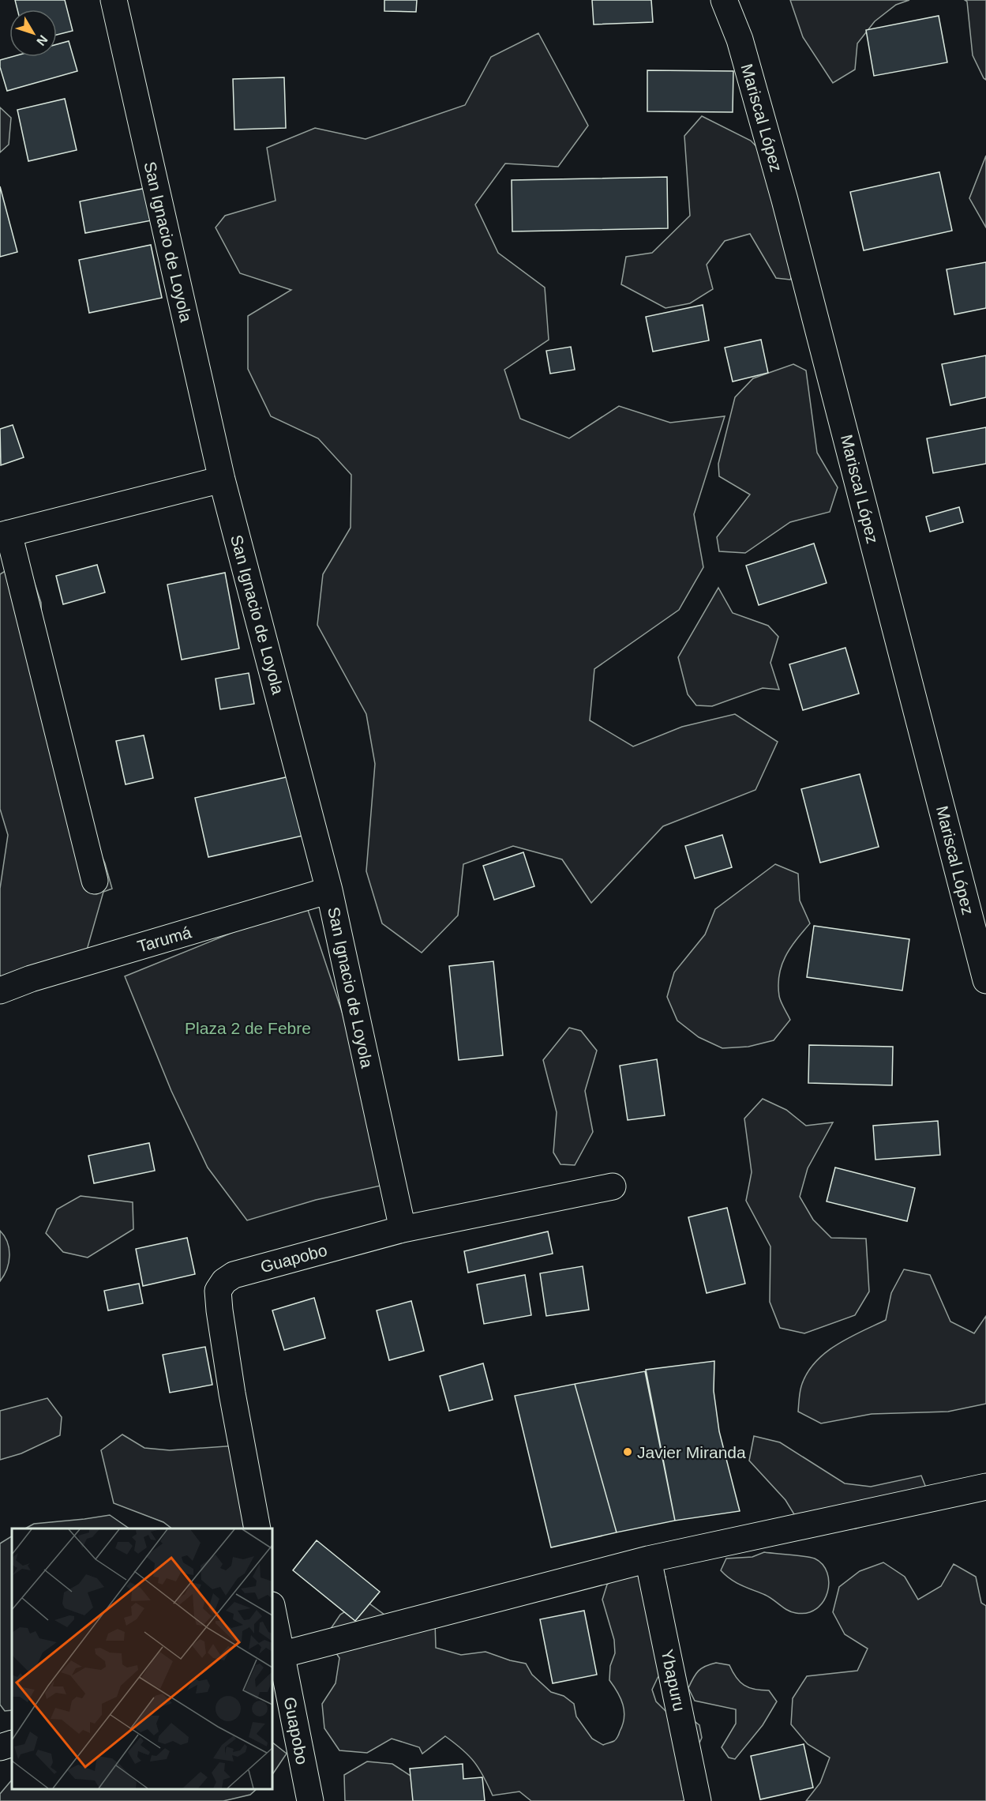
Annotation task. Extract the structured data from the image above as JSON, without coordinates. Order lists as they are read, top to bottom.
{
  "streets": {
    "street": [
      "Mariscal López",
      "San Ignacio de Loyola",
      "Tarumá",
      "Guapobo",
      "Ybapuru"
    ]
  },
  "crossings": [
    ["San Ignacio de Loyola", "Tarumá"],
    ["San Ignacio de Loyola", "Guapobo"]
  ],
  "parks": ["Plaza 2 de Febre"],
  "places": ["Javier Miranda"],
  "north": "bottom right"
}
